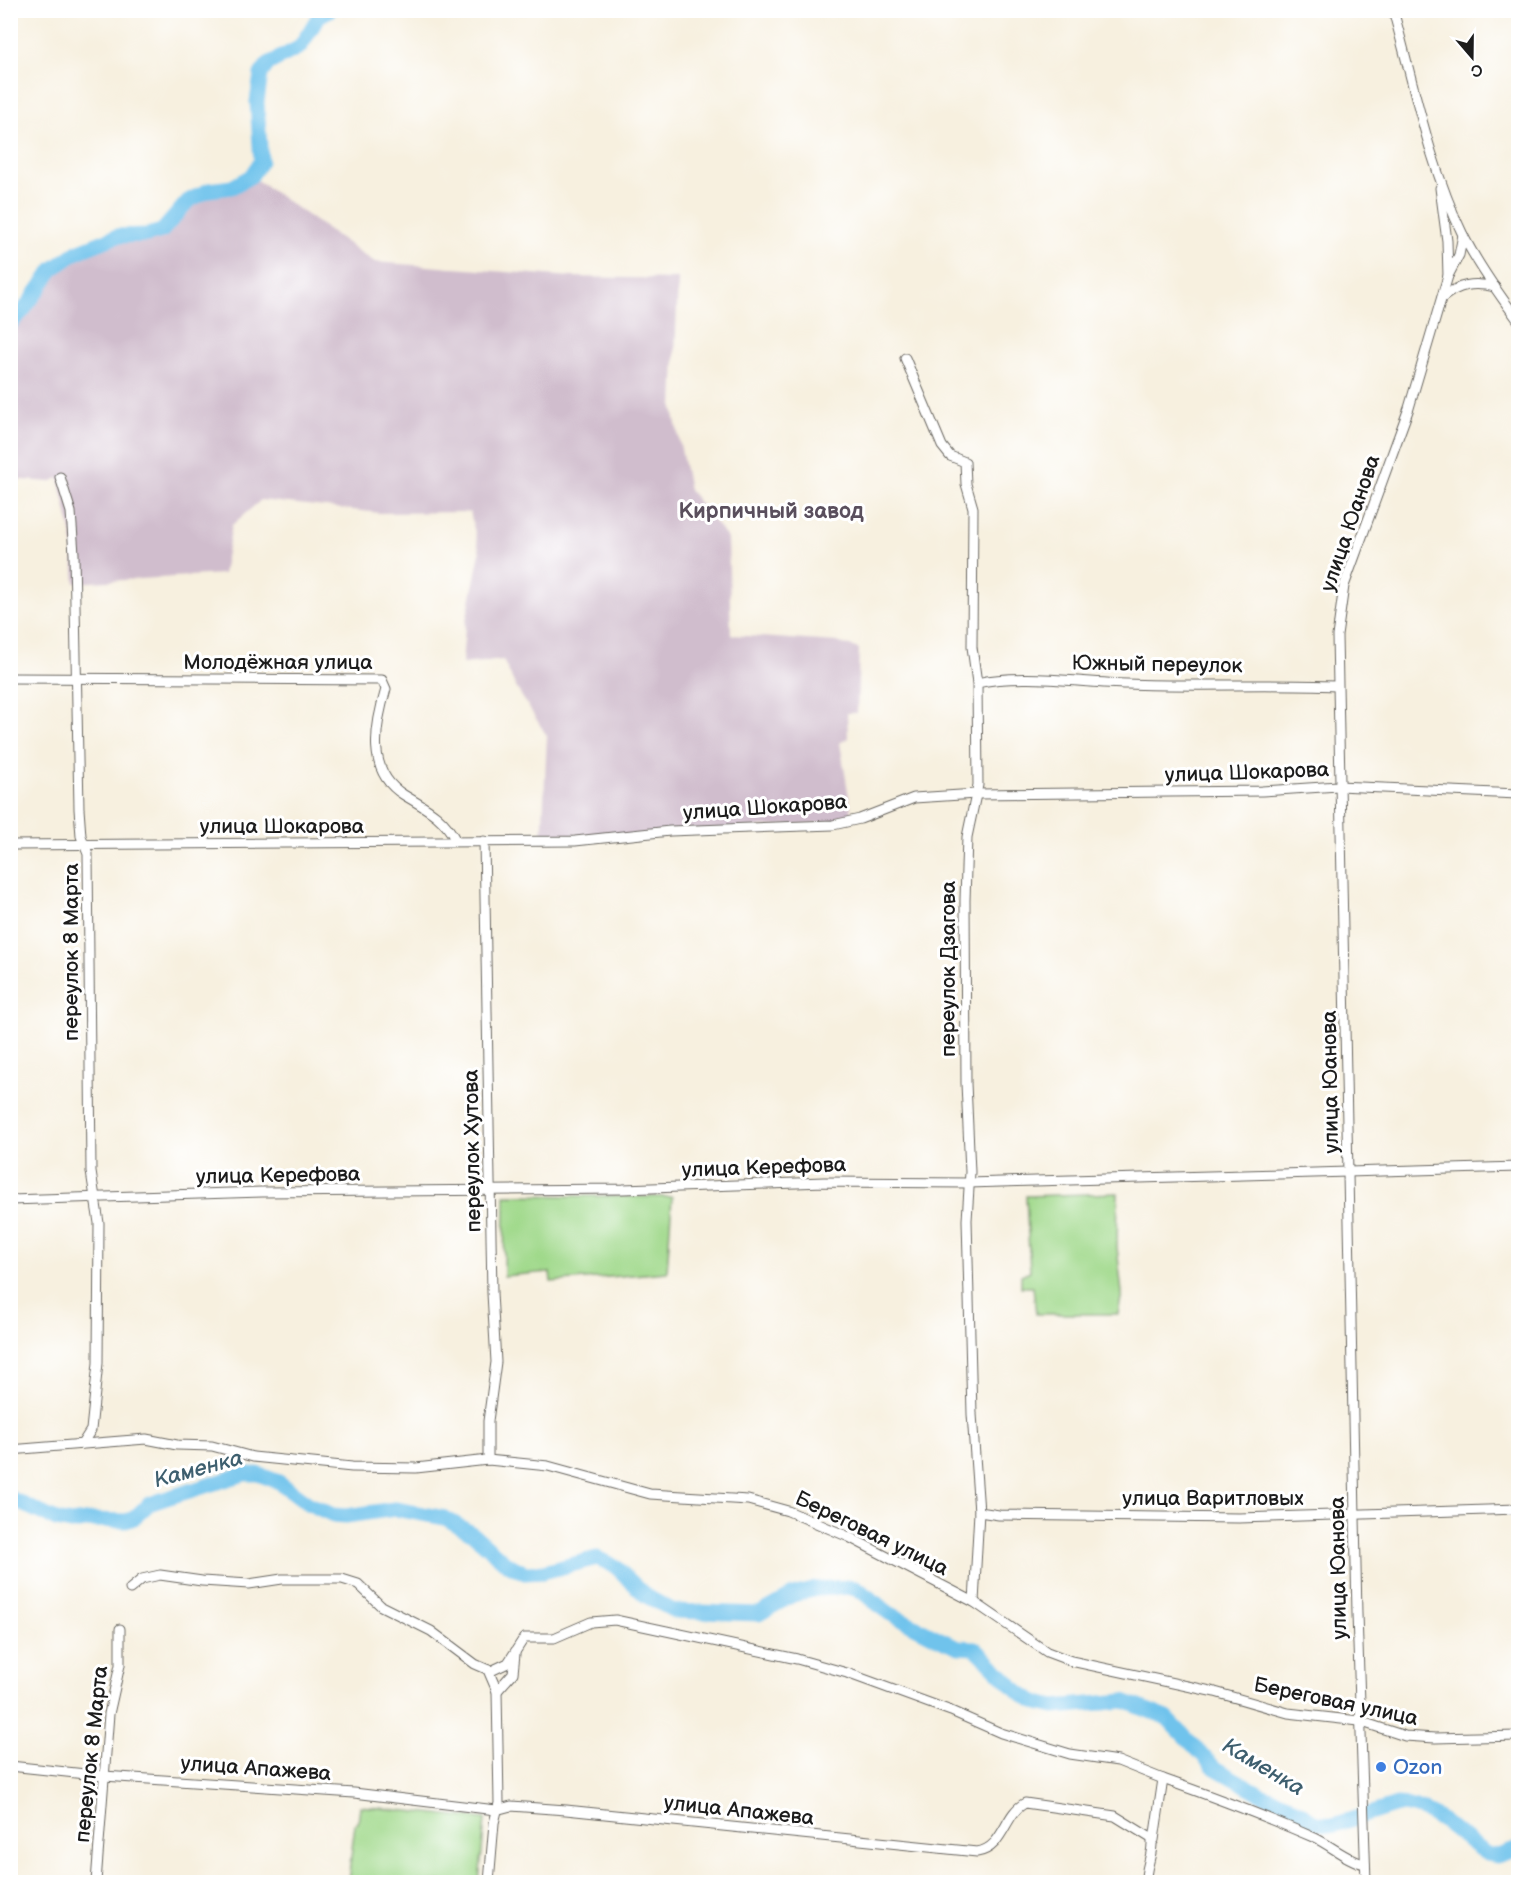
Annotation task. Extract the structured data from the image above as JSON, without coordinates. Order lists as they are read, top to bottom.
{
  "streets": {
    "street": [
      "улица Юанова",
      "Молодёжная улица",
      "Южный переулок",
      "улица Шокарова",
      "переулок 8 Марта",
      "переулок Дзагова",
      "переулок Хутова",
      "улица Керефова",
      "улица Варитловых",
      "Береговая улица",
      "улица Апажева"
    ]
  },
  "crossings": [
    ["улица Юанова", "Южный переулок"],
    ["улица Юанова", "улица Шокарова"],
    ["улица Юанова", "улица Керефова"],
    ["улица Юанова", "улица Варитловых"],
    ["улица Юанова", "Береговая улица"],
    ["Молодёжная улица", "улица Шокарова"],
    ["Молодёжная улица", "переулок 8 Марта"],
    ["Южный переулок", "переулок Дзагова"],
    ["улица Шокарова", "переулок 8 Марта"],
    ["улица Шокарова", "переулок Дзагова"],
    ["улица Шокарова", "переулок Хутова"],
    ["переулок 8 Марта", "улица Керефова"],
    ["переулок 8 Марта", "улица Апажева"],
    ["переулок Дзагова", "улица Керефова"],
    ["переулок Дзагова", "улица Варитловых"],
    ["переулок Дзагова", "Береговая улица"],
    ["переулок Хутова", "улица Керефова"],
    ["переулок Хутова", "Береговая улица"]
  ],
  "districts": ["Кирпичный завод"],
  "water": ["Каменка"],
  "places": ["Ozon"],
  "north": "bottom"
}
